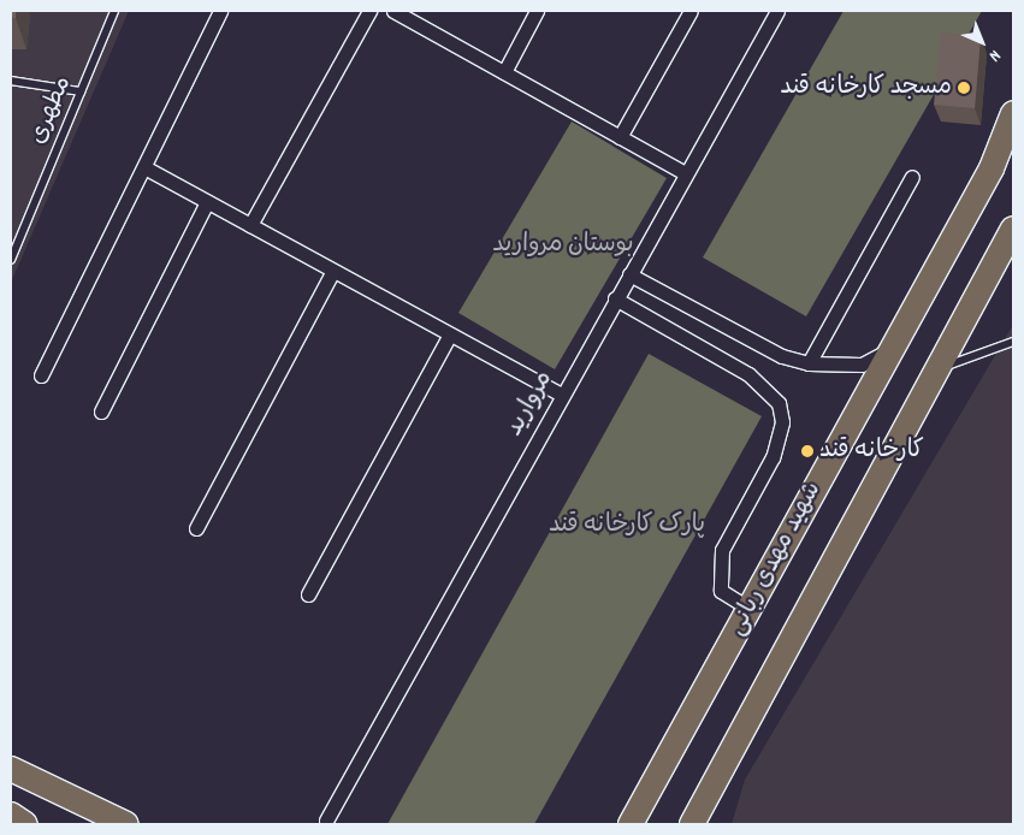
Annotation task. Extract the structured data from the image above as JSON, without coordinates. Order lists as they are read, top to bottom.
{
  "streets": {
    "highway": ["شهید مهدی ربانی"],
    "street": ["مروارید"],
    "lane": ["مطهری"]
  },
  "parks": ["بوستان مروارید", "پارک کارخانه قند"],
  "places": ["مسجد کارخانه قند", "کارخانه قند"],
  "north": "bottom right"
}
